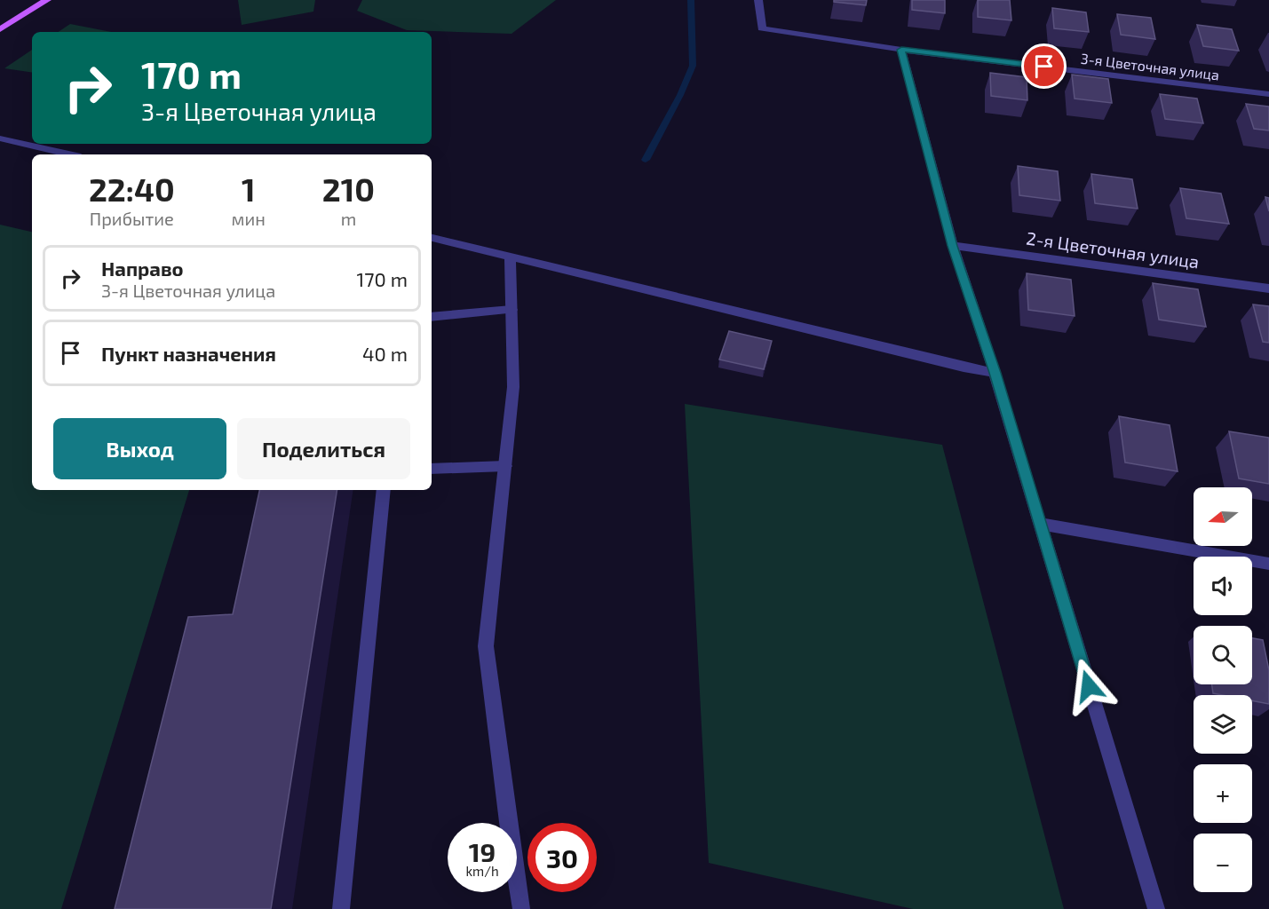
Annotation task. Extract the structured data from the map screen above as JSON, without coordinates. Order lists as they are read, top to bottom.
{
  "streets": {
    "street": ["3-я Цветочная улица", "2-я Цветочная улица"]
  },
  "north": "left",
  "page": {
    "turn": ["170 m", "3-я Цветочная улица"],
    "eta": [
      "22:40",
      "Прибытие",
      "1",
      "мин",
      "210",
      "m"
    ],
    "list": [
      {
        "name": "Направо",
        "note": "3-я Цветочная улица",
        "value": "170 m"
      },
      {
        "name": "Пункт назначения",
        "value": "40 m"
      }
    ],
    "buttons": ["Выход", "Поделиться"],
    "map_buttons": ["+", "−"],
    "speed": "19 km/h",
    "limit": "30"
  }
}
